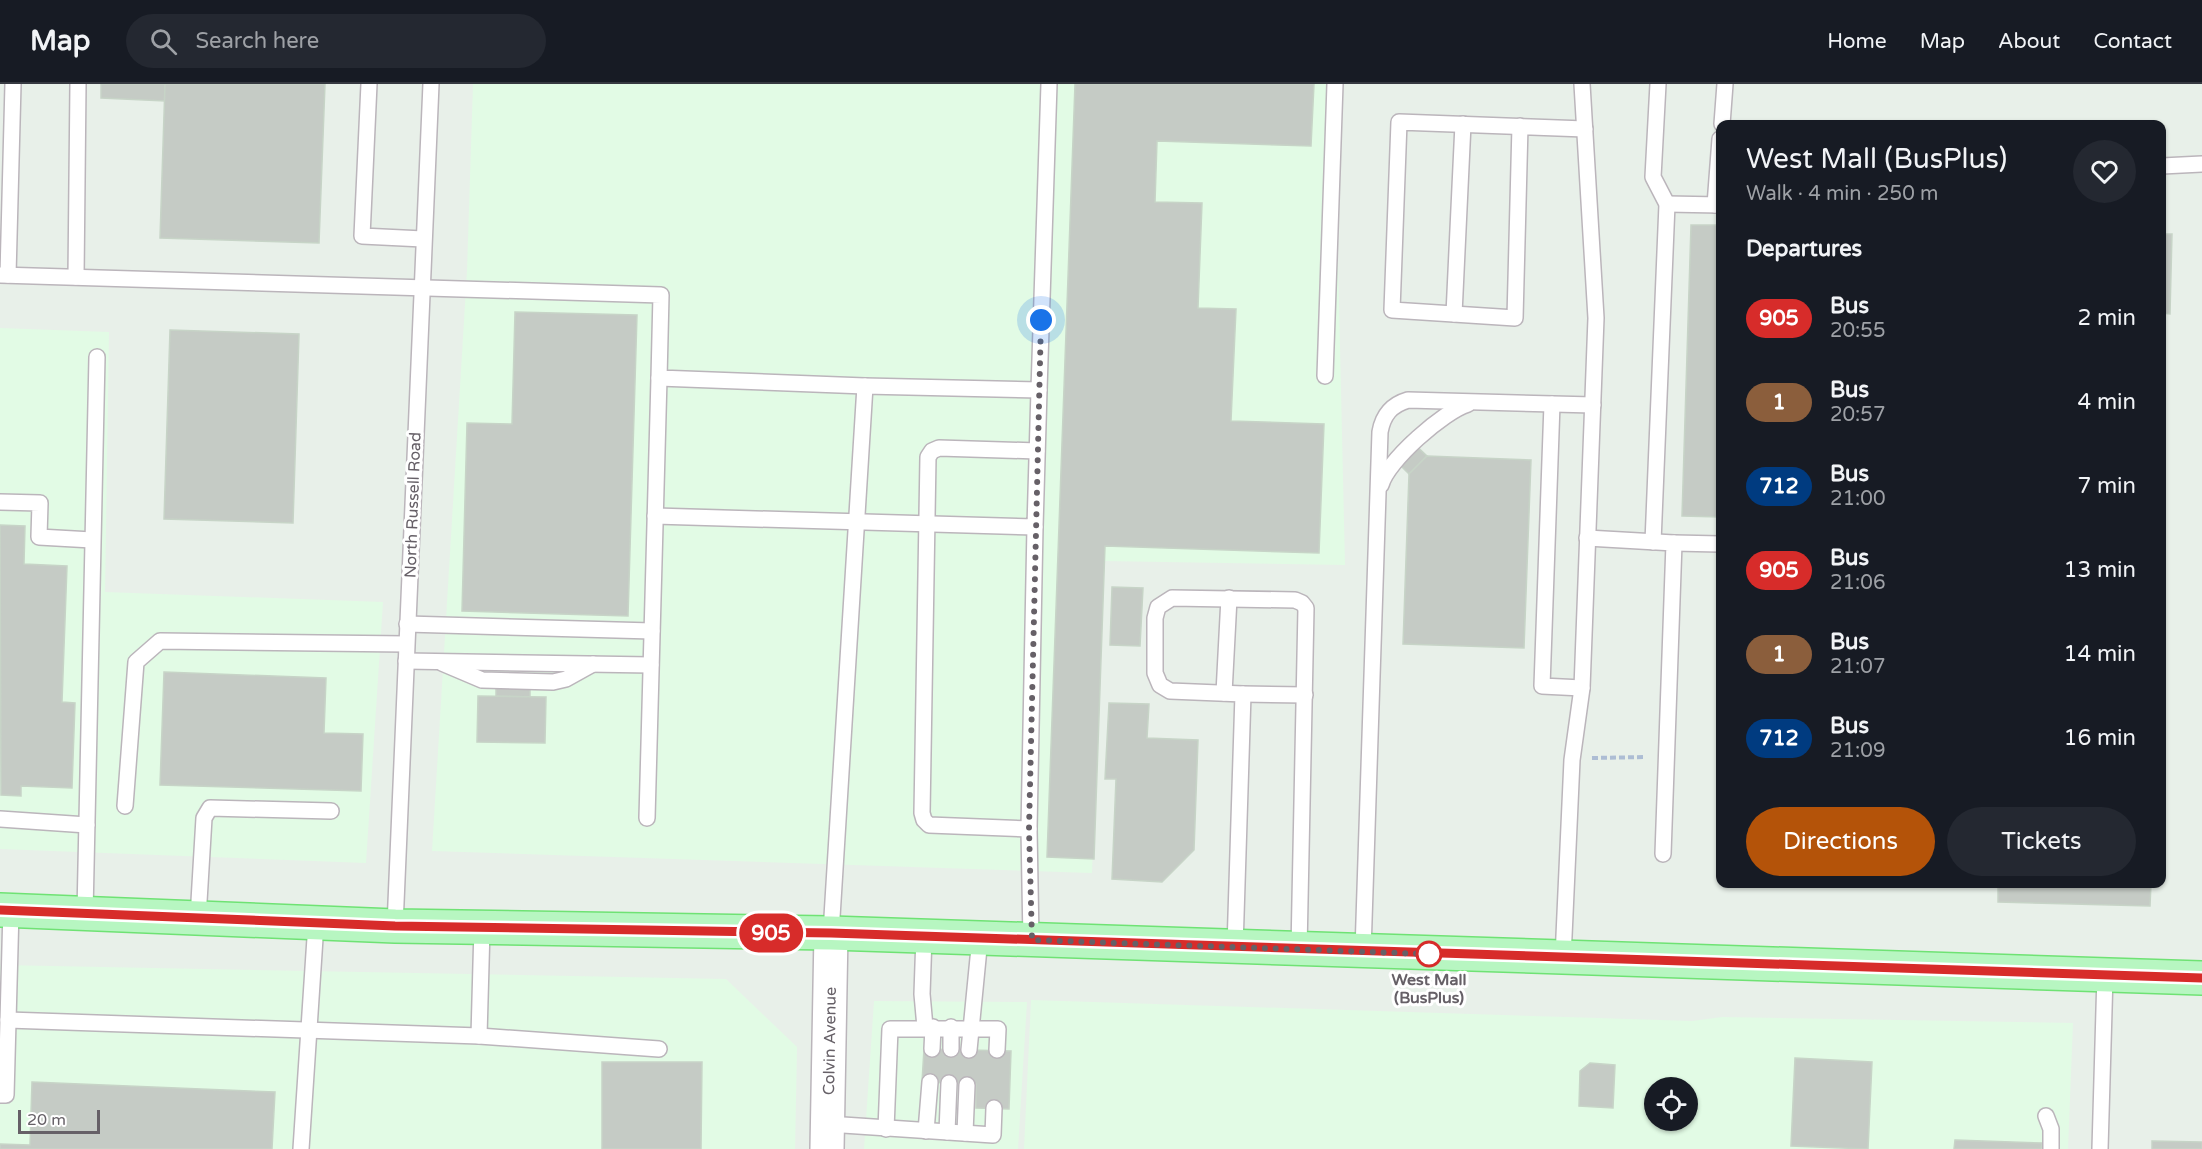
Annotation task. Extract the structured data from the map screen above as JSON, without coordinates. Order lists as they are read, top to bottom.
{
  "streets": {
    "street": ["Colvin Avenue"],
    "lane": ["North Russell Road"]
  },
  "places": ["West Mall (BusPlus)"],
  "lines": ["bus line 905"],
  "scale_bar": "20 m",
  "page": {
    "header": "Map",
    "search": "Search here",
    "nav": [
      "Home",
      "Map",
      "About",
      "Contact"
    ],
    "on_map": "905",
    "heading": [
      ["West Mall (BusPlus)", "Walk · 4 min · 250 m"],
      "Departures"
    ],
    "list": [
      {
        "mark": "905",
        "name": "Bus",
        "note": "20:55",
        "value": "2 min"
      },
      {
        "mark": "1",
        "name": "Bus",
        "note": "20:57",
        "value": "4 min"
      },
      {
        "mark": "712",
        "name": "Bus",
        "note": "21:00",
        "value": "7 min"
      },
      {
        "mark": "905",
        "name": "Bus",
        "note": "21:06",
        "value": "13 min"
      },
      {
        "mark": "1",
        "name": "Bus",
        "note": "21:07",
        "value": "14 min"
      },
      {
        "mark": "712",
        "name": "Bus",
        "note": "21:09",
        "value": "16 min"
      }
    ],
    "buttons": ["Directions", "Tickets"],
    "scale": "20 m"
  }
}
